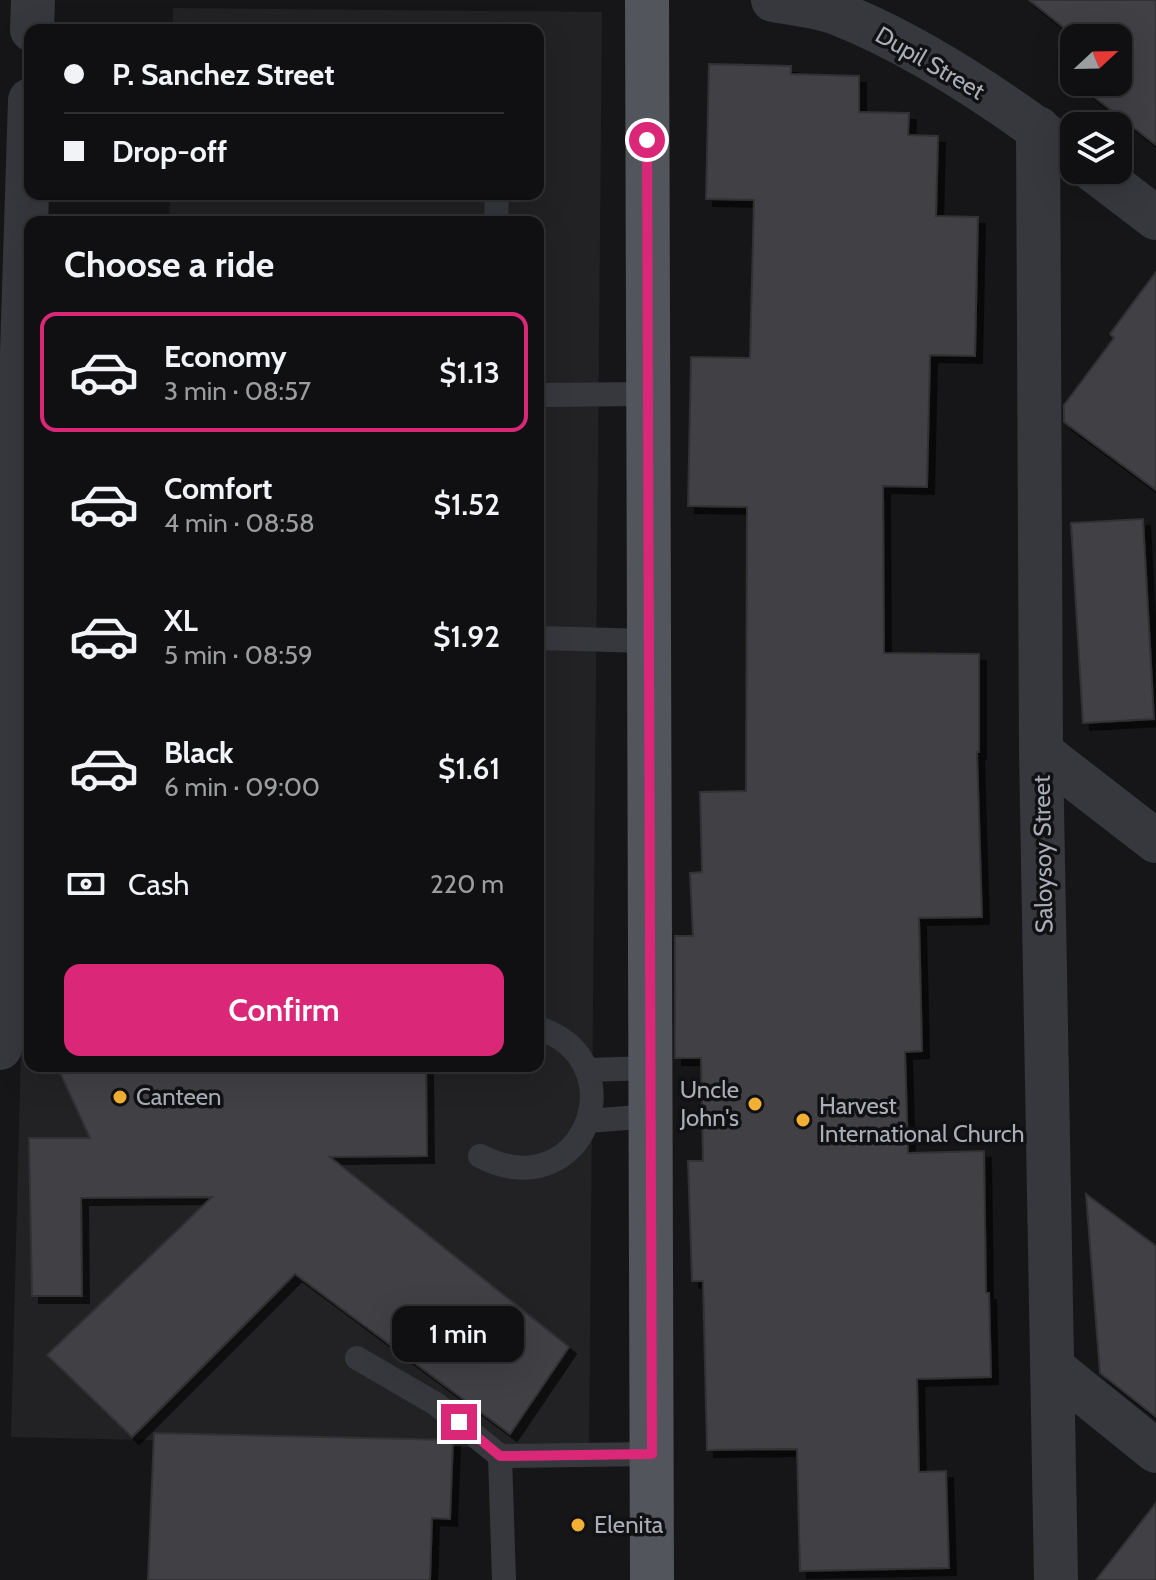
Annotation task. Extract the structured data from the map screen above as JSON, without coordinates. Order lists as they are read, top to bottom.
{
  "streets": {
    "street": ["Dupil Street", "Saloysoy Street"]
  },
  "crossings": [
    ["Dupil Street", "Saloysoy Street"]
  ],
  "places": [
    "Canteen",
    "Uncle John's",
    "Harvest International Church",
    "Elenita"
  ],
  "north": "right",
  "page": {
    "banner": ["P. Sanchez Street", "Drop-off"],
    "heading": "Choose a ride",
    "list": [
      {
        "name": "Economy",
        "note": "3 min · 08:57",
        "value": "$1.13"
      },
      {
        "name": "Comfort",
        "note": "4 min · 08:58",
        "value": "$1.52"
      },
      {
        "name": "XL",
        "note": "5 min · 08:59",
        "value": "$1.92"
      },
      {
        "name": "Black",
        "note": "6 min · 09:00",
        "value": "$1.61"
      }
    ],
    "pay": ["Cash", "220 m"],
    "buttons": "Confirm",
    "bubble": "1 min"
  }
}
